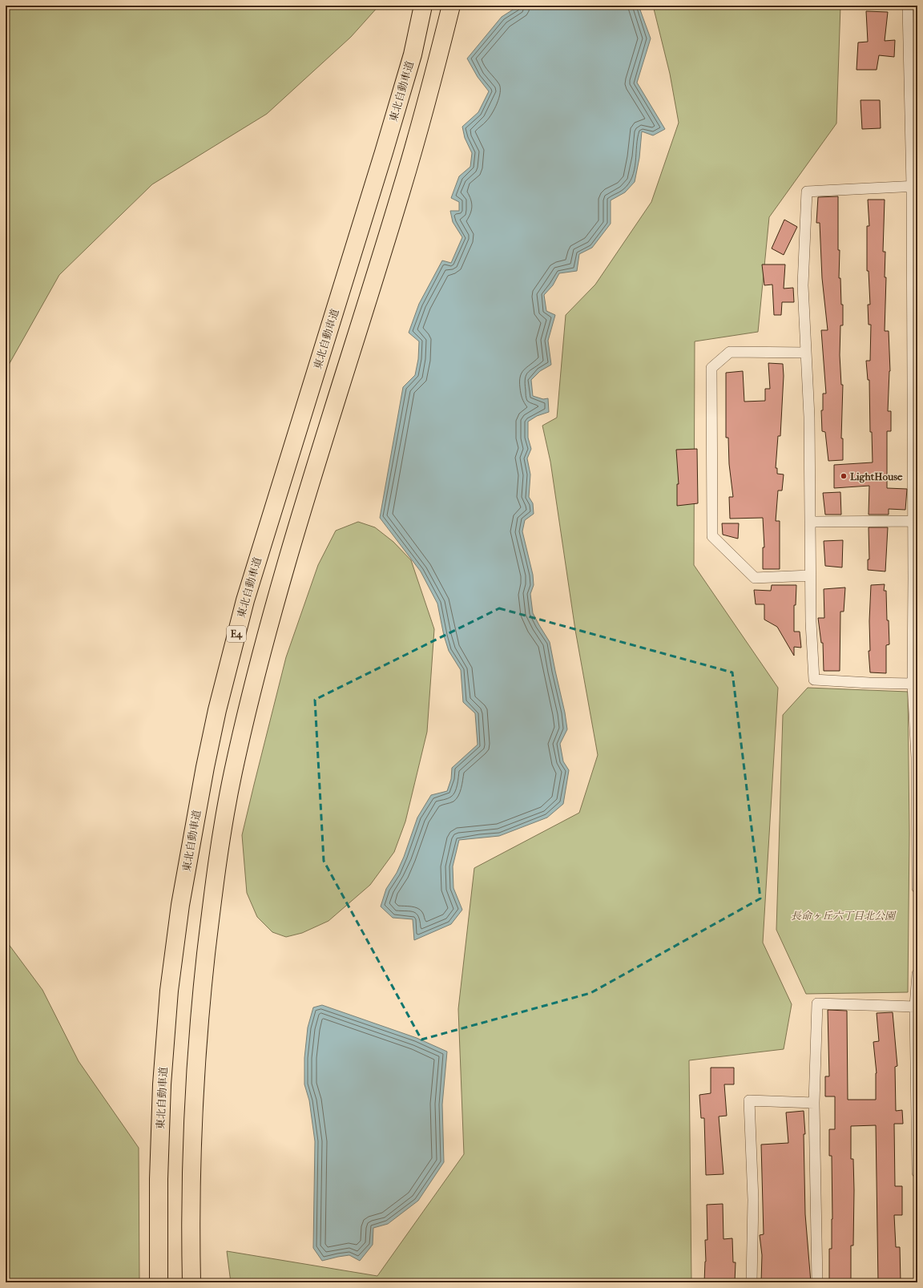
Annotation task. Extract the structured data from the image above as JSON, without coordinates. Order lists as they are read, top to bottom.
{
  "streets": {
    "highway": ["東北自動車道", "E4"]
  },
  "parks": ["長命ヶ丘六丁目北公園"],
  "places": ["LightHouse"]
}
